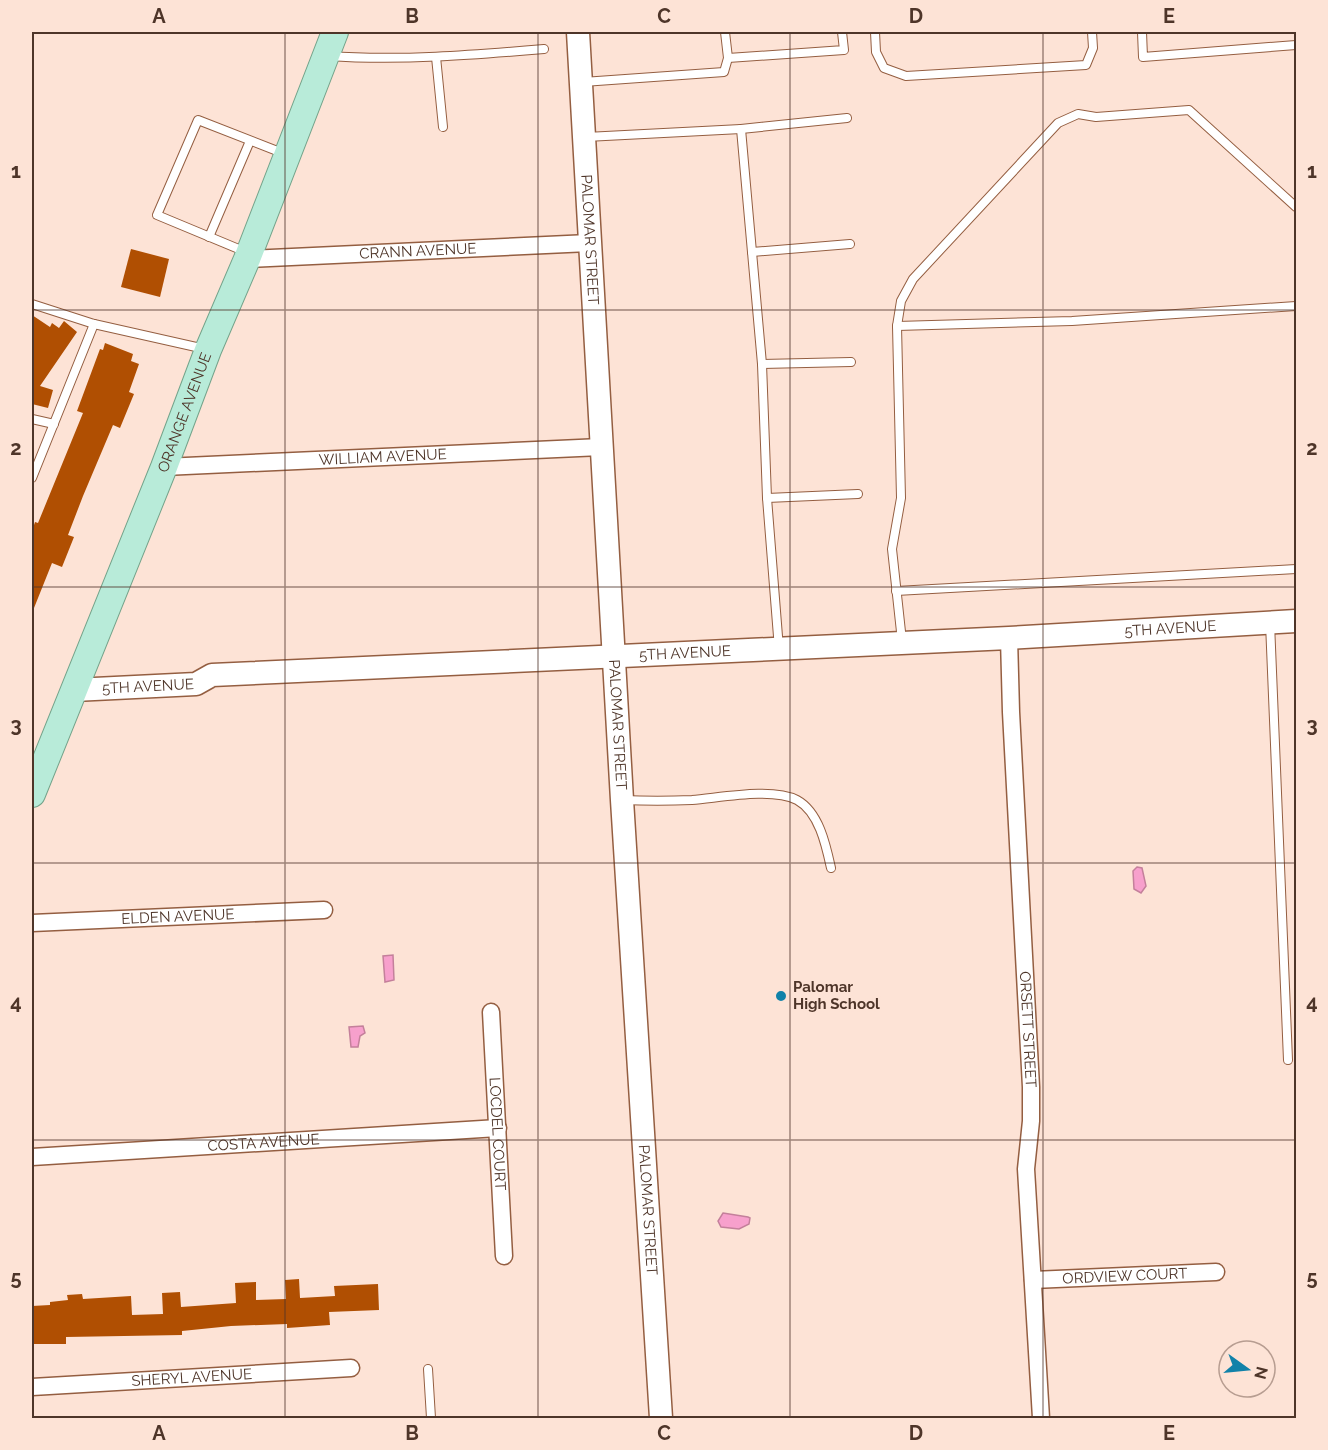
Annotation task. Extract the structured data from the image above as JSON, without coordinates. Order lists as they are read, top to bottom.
{
  "streets": {
    "main road": ["PALOMAR STREET", "ORANGE AVENUE", "5TH AVENUE"],
    "street": [
      "CRANN AVENUE",
      "WILLIAM AVENUE",
      "ELDEN AVENUE",
      "ORSETT STREET",
      "LOCDEL COURT",
      "COSTA AVENUE",
      "ORDVIEW COURT",
      "SHERYL AVENUE"
    ]
  },
  "crossings": [
    ["PALOMAR STREET", "CRANN AVENUE"],
    ["PALOMAR STREET", "WILLIAM AVENUE"],
    ["PALOMAR STREET", "5TH AVENUE"],
    ["CRANN AVENUE", "ORANGE AVENUE"],
    ["ORANGE AVENUE", "WILLIAM AVENUE"],
    ["ORANGE AVENUE", "5TH AVENUE"],
    ["5TH AVENUE", "ORSETT STREET"],
    ["ORSETT STREET", "ORDVIEW COURT"],
    ["LOCDEL COURT", "COSTA AVENUE"]
  ],
  "places": ["Palomar High School"],
  "north": "right",
  "grid": {
    "columns": [
      "A",
      "B",
      "C",
      "D",
      "E"
    ],
    "rows": [
      "1",
      "2",
      "3",
      "4",
      "5"
    ]
  }
}
